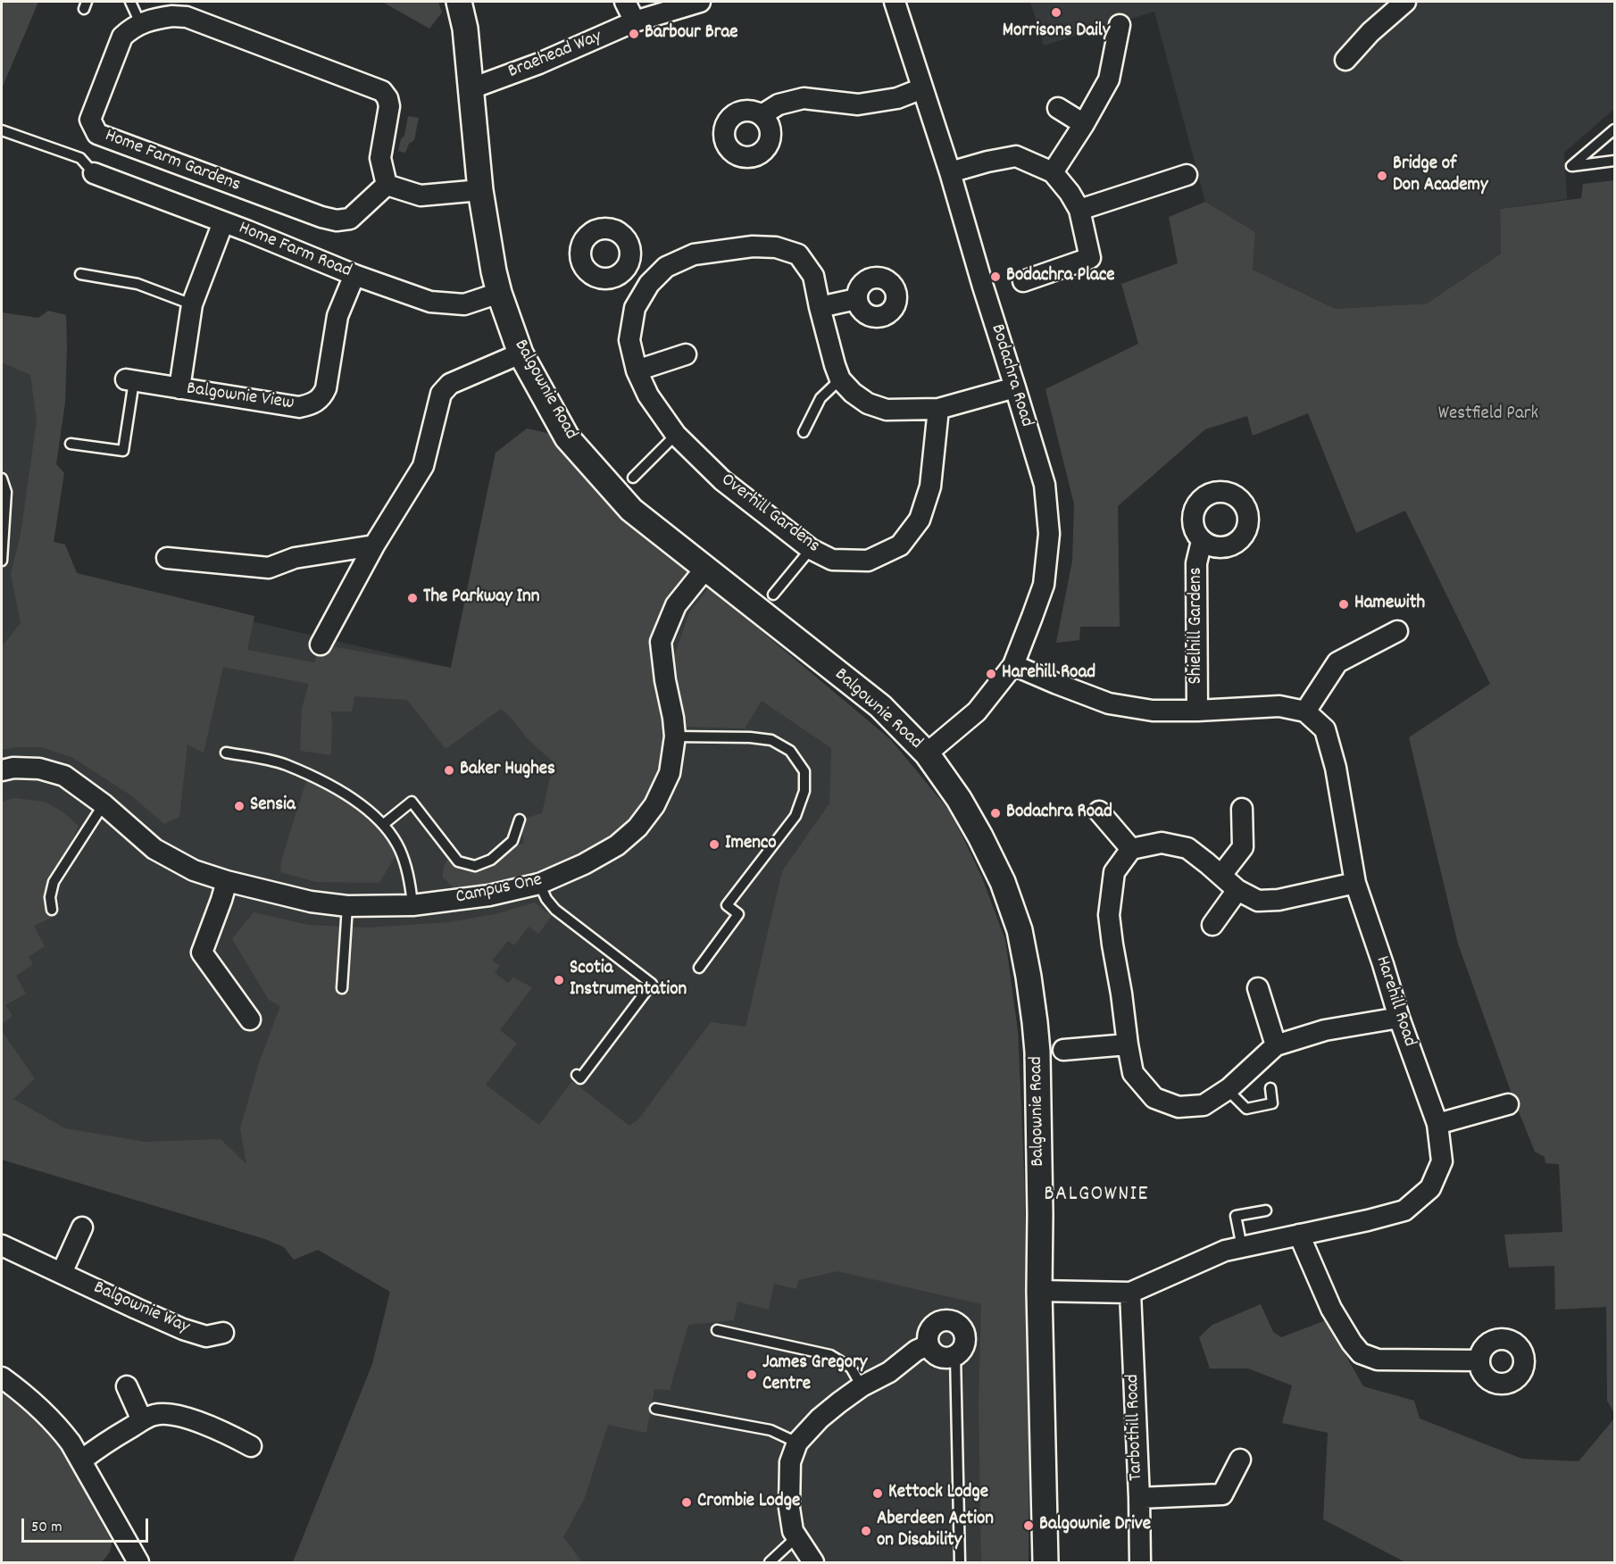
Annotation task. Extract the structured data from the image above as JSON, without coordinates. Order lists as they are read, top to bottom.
{
  "streets": {
    "street": [
      "Braehead Way",
      "Home Farm Gardens",
      "Home Farm Road",
      "Bodachra Road",
      "Balgownie Road",
      "Balgownie View",
      "Overhill Gardens",
      "Shielhill Gardens",
      "Campus One",
      "Harehill Road",
      "Balgownie Way",
      "Tarbothill Road"
    ]
  },
  "crossings": [
    ["Braehead Way", "Balgownie Road"],
    ["Home Farm Road", "Balgownie Road"],
    ["Home Farm Road", "Balgownie View"],
    ["Bodachra Road", "Balgownie Road"],
    ["Bodachra Road", "Overhill Gardens"],
    ["Balgownie Road", "Campus One"],
    ["Balgownie Road", "Harehill Road"],
    ["Harehill Road", "Tarbothill Road"]
  ],
  "districts": ["BALGOWNIE"],
  "parks": ["Westfield Park"],
  "places": [
    "Morrisons Daily",
    "Barbour Brae",
    "Bridge of Don Academy",
    "Bodachra Place",
    "The Parkway Inn",
    "Hamewith",
    "Harehill Road",
    "Baker Hughes",
    "Sensia",
    "Bodachra Road",
    "Imenco",
    "Scotia Instrumentation",
    "James Gregory Centre",
    "Kettock Lodge",
    "Crombie Lodge",
    "Balgownie Drive",
    "Aberdeen Action on Disability"
  ],
  "scale_bar": "50 m"
}
